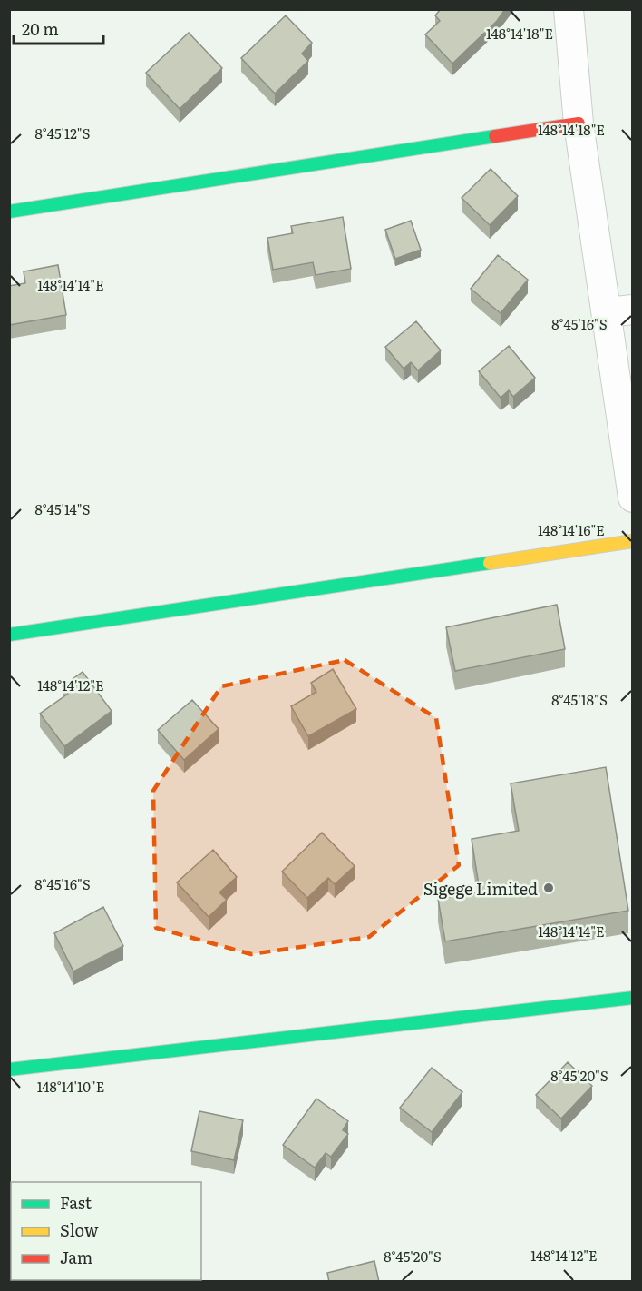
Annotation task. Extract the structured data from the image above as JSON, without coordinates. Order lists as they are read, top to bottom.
{
  "places": ["Sigege Limited"],
  "legend": ["Fast", "Slow", "Jam"],
  "scale_bar": "20 m",
  "coordinates": [
    "148°14'18\"E",
    "8°45'12\"S",
    "148°14'14\"E",
    "8°45'16\"S",
    "8°45'14\"S",
    "148°14'16\"E",
    "148°14'12\"E",
    "8°45'18\"S",
    "8°45'20\"S",
    "148°14'10\"E"
  ]
}
